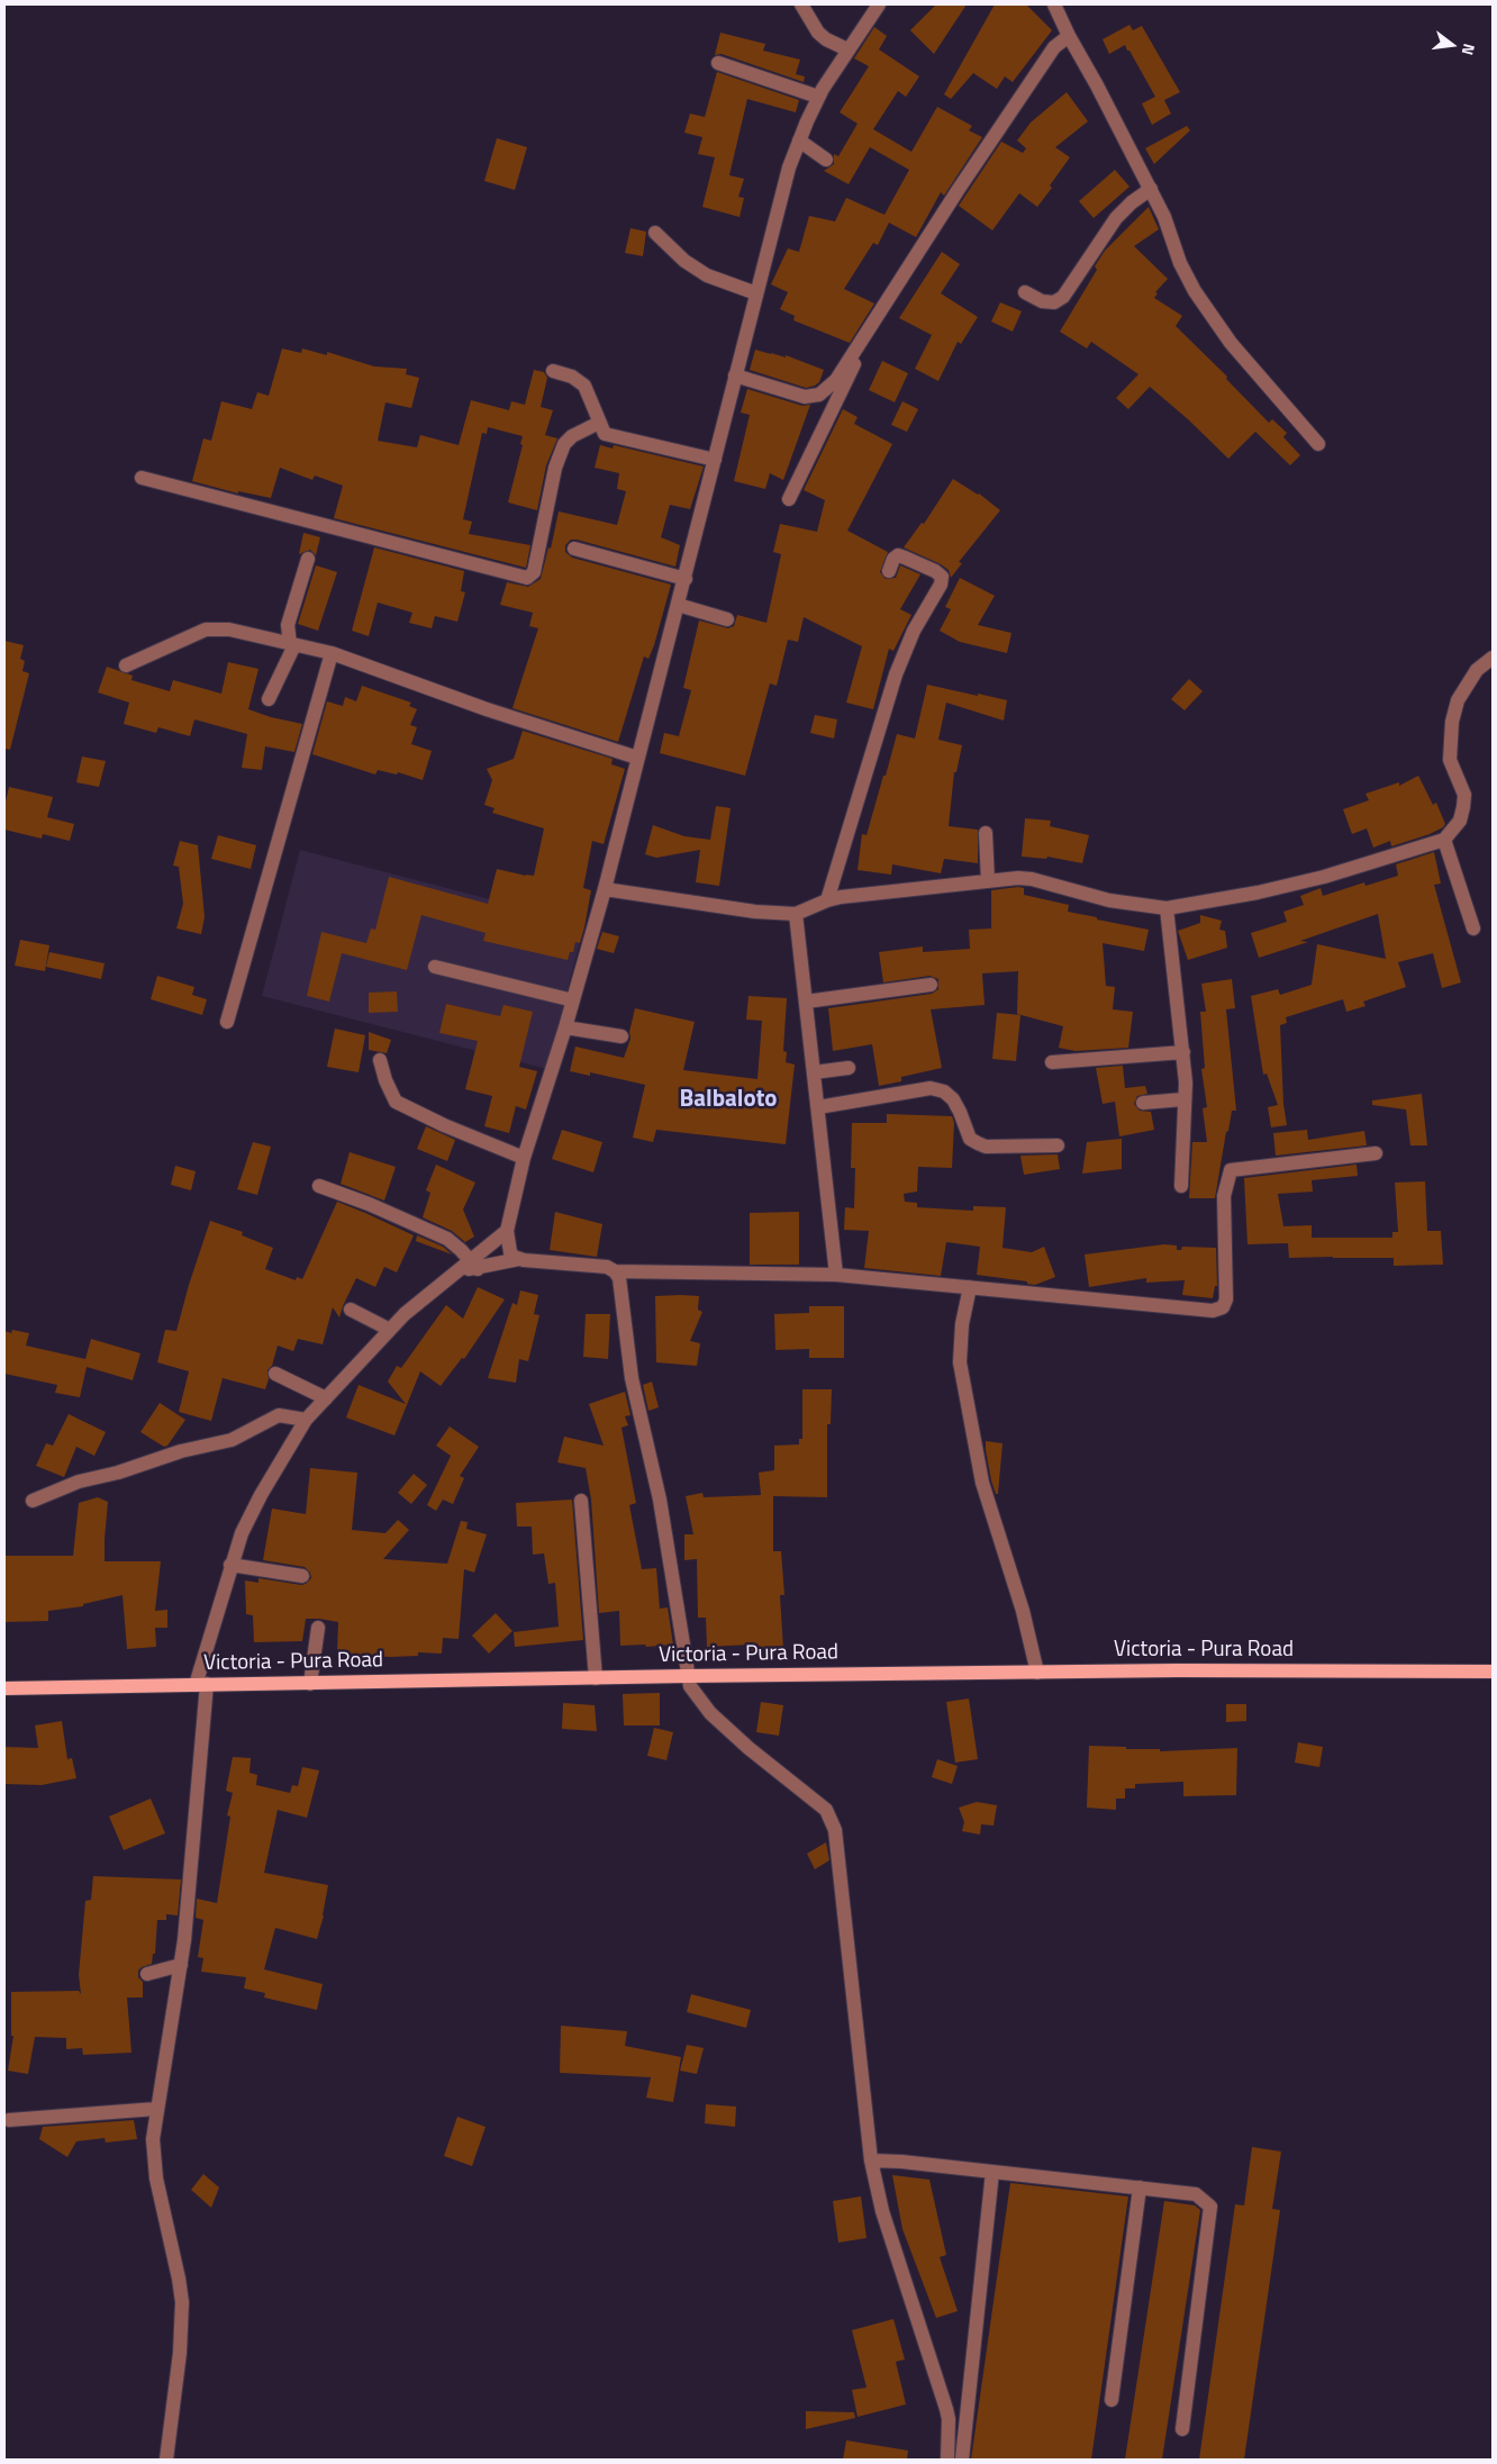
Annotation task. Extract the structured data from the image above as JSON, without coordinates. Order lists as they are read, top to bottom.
{
  "streets": {
    "main road": ["Victoria - Pura Road"]
  },
  "districts": ["Balbaloto"],
  "north": "right"
}
